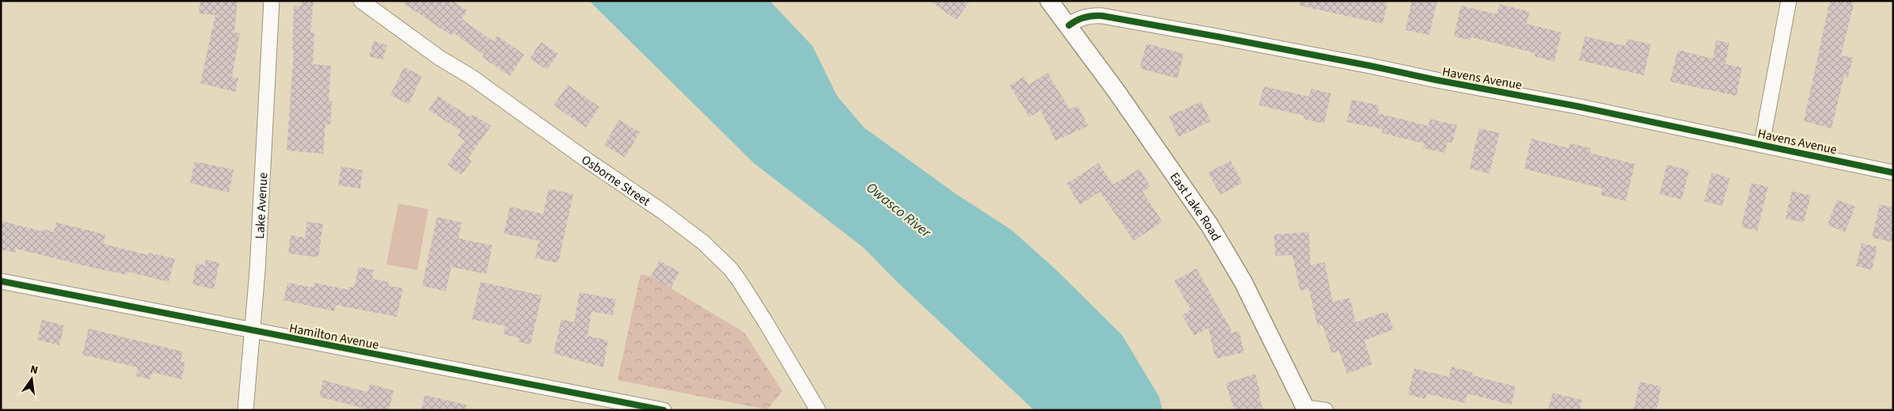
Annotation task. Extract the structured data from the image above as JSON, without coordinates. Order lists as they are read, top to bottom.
{
  "streets": {
    "main road": ["East Lake Road"],
    "street": [
      "Havens Avenue",
      "Osborne Street",
      "Lake Avenue",
      "Hamilton Avenue"
    ]
  },
  "crossings": [
    ["Havens Avenue", "East Lake Road"],
    ["Lake Avenue", "Hamilton Avenue"]
  ],
  "water": ["Owasco River"],
  "north": "top"
}
